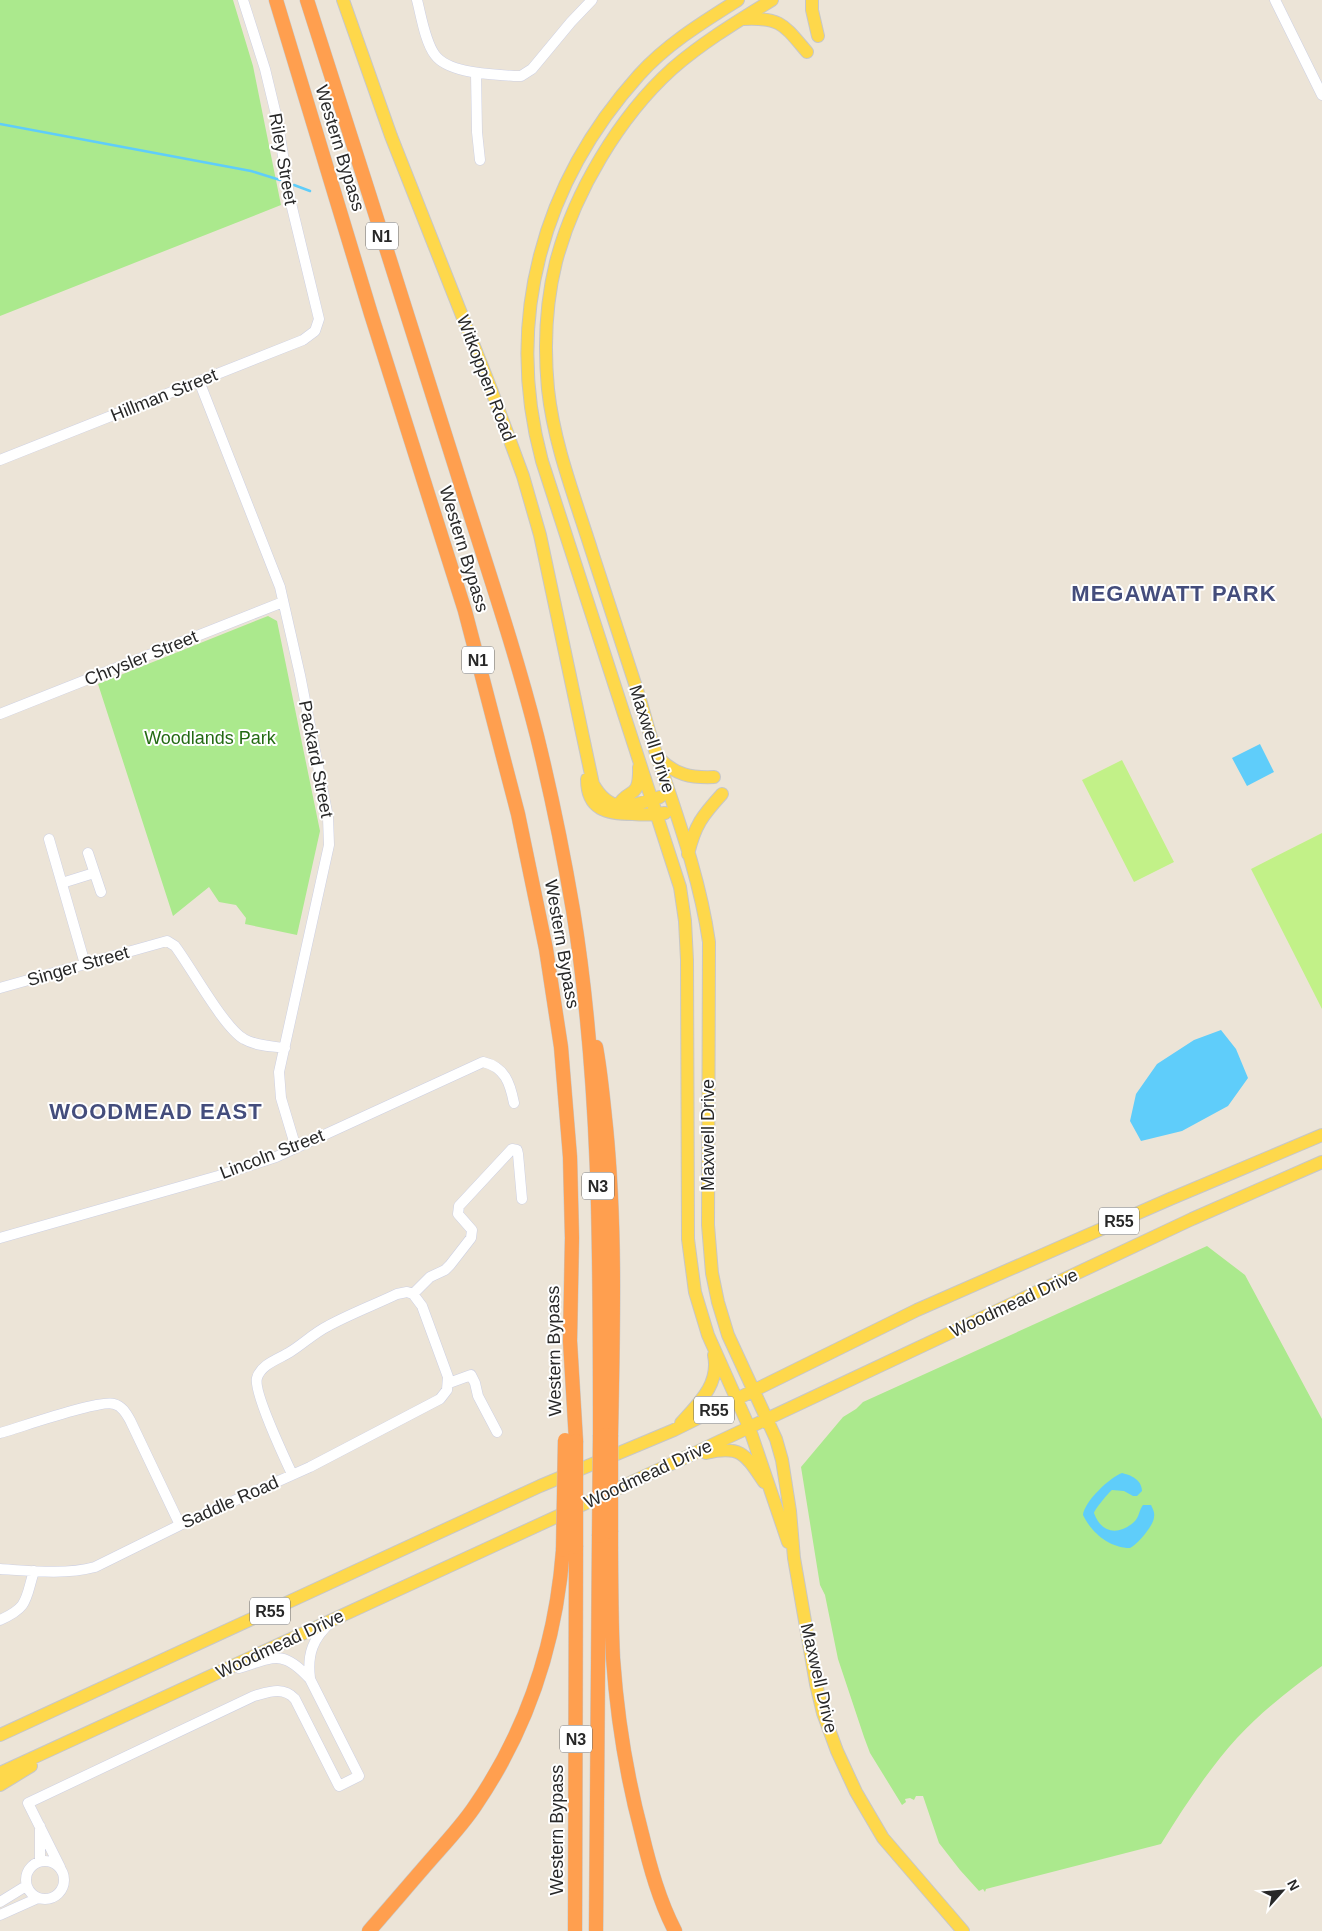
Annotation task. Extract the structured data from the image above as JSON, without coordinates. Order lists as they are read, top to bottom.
{
  "streets": {
    "highway": ["Western Bypass", "N1", "N3"],
    "main road": [
      "Witkoppen Road",
      "Maxwell Drive",
      "R55",
      "Woodmead Drive"
    ],
    "street": [
      "Riley Street",
      "Hillman Street",
      "Chrysler Street",
      "Packard Street",
      "Singer Street",
      "Lincoln Street",
      "Saddle Road"
    ]
  },
  "crossings": [
    ["Riley Street", "Hillman Street"],
    ["Witkoppen Road", "Maxwell Drive"],
    ["Hillman Street", "Packard Street"],
    ["Chrysler Street", "Packard Street"],
    ["Maxwell Drive", "Woodmead Drive"],
    ["Packard Street", "Singer Street"],
    ["Packard Street", "Lincoln Street"]
  ],
  "districts": ["MEGAWATT PARK", "WOODMEAD EAST"],
  "parks": ["Woodlands Park"],
  "north": "top right"
}
